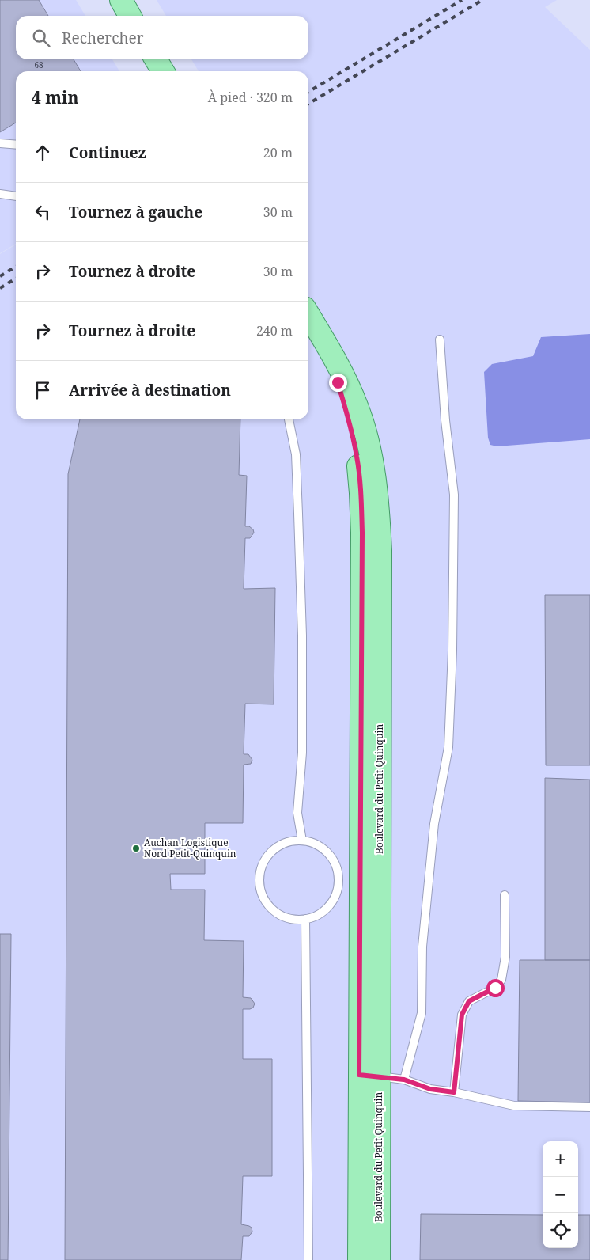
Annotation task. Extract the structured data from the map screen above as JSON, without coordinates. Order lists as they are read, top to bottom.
{
  "streets": {
    "main road": ["Boulevard du Petit Quinquin"]
  },
  "places": ["Auchan Logistique Nord Petit-Quinquin"],
  "house_numbers": ["68"],
  "page": {
    "search": "Rechercher",
    "heading": ["4 min", "À pied · 320 m"],
    "list": [
      ["Continuez", "20 m"],
      ["Tournez à gauche", "30 m"],
      ["Tournez à droite", "30 m"],
      ["Tournez à droite", "240 m"],
      "Arrivée à destination"
    ],
    "map_buttons": ["+", "−"]
  }
}
